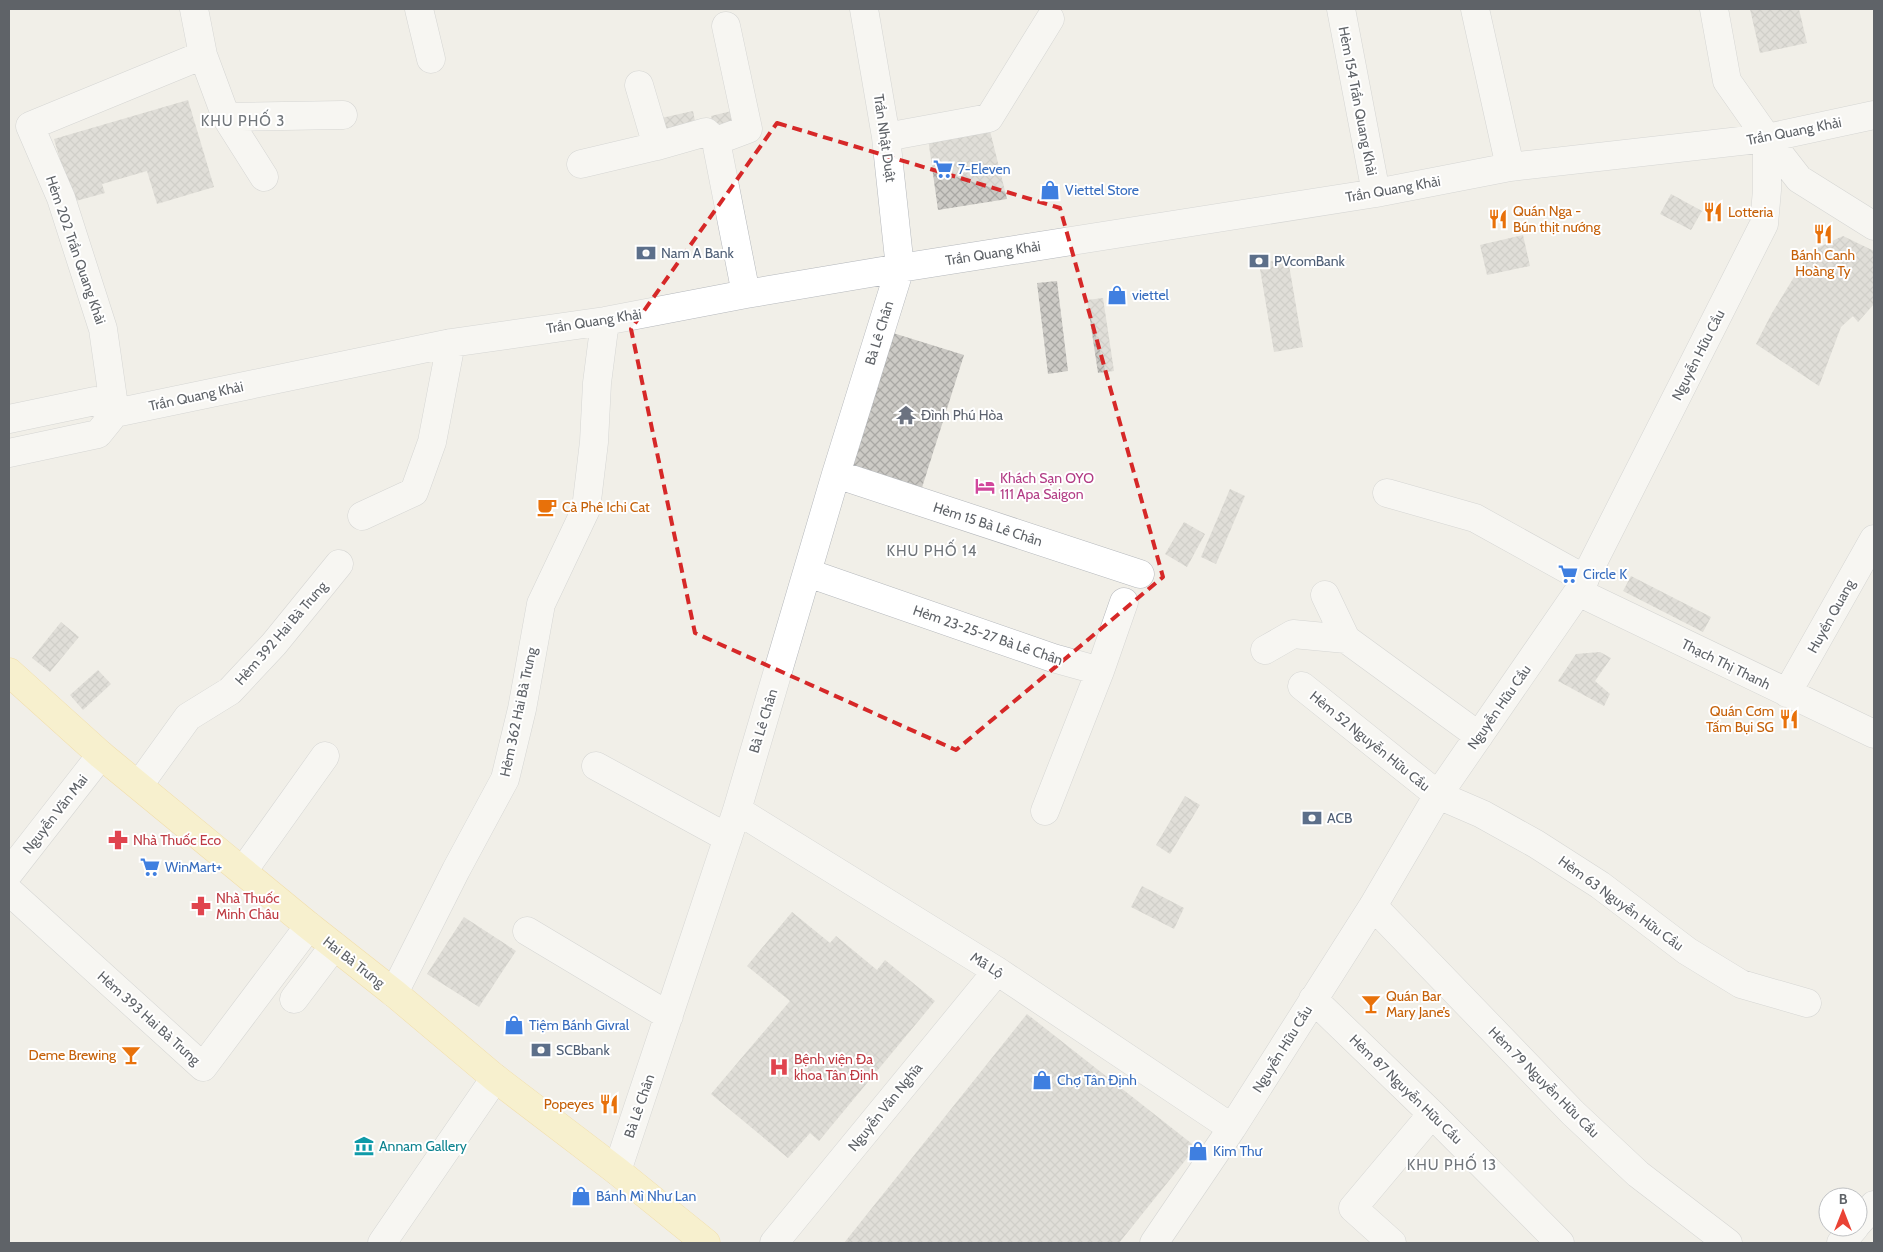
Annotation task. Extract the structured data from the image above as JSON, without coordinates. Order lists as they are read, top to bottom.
{
  "streets": {
    "main road": ["Hai Bà Trưng"],
    "street": [
      "Hẻm 154 Trần Quang Khải",
      "Trần Quang Khải",
      "Trần Nhật Duật",
      "Hẻm 202 Trần Quang Khải",
      "Bà Lê Chân",
      "Nguyễn Hữu Cầu",
      "Hẻm 15 Bà Lê Chân",
      "Huyền Quang",
      "Hẻm 392 Hai Bà Trưng",
      "Hẻm 23-25-27 Bà Lê Chân",
      "Thạch Thị Thanh",
      "Hẻm 362 Hai Bà Trưng",
      "Hẻm 52 Nguyễn Hữu Cầu",
      "Nguyễn Văn Mai",
      "Hẻm 63 Nguyễn Hữu Cầu",
      "Mã Lộ",
      "Hẻm 393 Hai Bà Trưng",
      "Hẻm 79 Nguyễn Hữu Cầu",
      "Hẻm 87 Nguyễn Hữu Cầu",
      "Nguyễn Văn Nghĩa"
    ]
  },
  "crossings": [
    ["Hẻm 154 Trần Quang Khải", "Trần Quang Khải"],
    ["Trần Quang Khải", "Trần Nhật Duật"],
    ["Trần Quang Khải", "Hẻm 202 Trần Quang Khải"],
    ["Trần Quang Khải", "Bà Lê Chân"],
    ["Trần Quang Khải", "Nguyễn Hữu Cầu"],
    ["Trần Quang Khải", "Hẻm 362 Hai Bà Trưng"],
    ["Trần Nhật Duật", "Bà Lê Chân"],
    ["Bà Lê Chân", "Hẻm 15 Bà Lê Chân"],
    ["Bà Lê Chân", "Hẻm 23-25-27 Bà Lê Chân"],
    ["Bà Lê Chân", "Hai Bà Trưng"],
    ["Bà Lê Chân", "Mã Lộ"],
    ["Nguyễn Hữu Cầu", "Thạch Thị Thanh"],
    ["Nguyễn Hữu Cầu", "Hẻm 52 Nguyễn Hữu Cầu"],
    ["Nguyễn Hữu Cầu", "Hẻm 63 Nguyễn Hữu Cầu"],
    ["Nguyễn Hữu Cầu", "Mã Lộ"],
    ["Nguyễn Hữu Cầu", "Hẻm 79 Nguyễn Hữu Cầu"],
    ["Nguyễn Hữu Cầu", "Hẻm 87 Nguyễn Hữu Cầu"],
    ["Huyền Quang", "Thạch Thị Thanh"],
    ["Hẻm 392 Hai Bà Trưng", "Hai Bà Trưng"],
    ["Hẻm 362 Hai Bà Trưng", "Hai Bà Trưng"],
    ["Hẻm 52 Nguyễn Hữu Cầu", "Hẻm 63 Nguyễn Hữu Cầu"],
    ["Nguyễn Văn Mai", "Hai Bà Trưng"],
    ["Hai Bà Trưng", "Hẻm 393 Hai Bà Trưng"],
    ["Mã Lộ", "Nguyễn Văn Nghĩa"]
  ],
  "districts": ["KHU PHỐ 3", "KHU PHỐ 14", "KHU PHỐ 13"],
  "places": {
    "supermarket": ["7-Eleven", "Circle K", "WinMart+"],
    "shop": [
      "Viettel Store",
      "viettel",
      "Tiệm Bánh Givral",
      "Chợ Tân Định",
      "Kim Thư",
      "Bánh Mì Như Lan"
    ],
    "restaurant": [
      "Lotteria",
      "Quán Nga - Bún thịt nướng",
      "Bánh Canh Hoàng Ty",
      "Quán Cơm Tấm Bụi SG",
      "Popeyes"
    ],
    "bank": [
      "Nam A Bank",
      "PVcomBank",
      "ACB",
      "SCBbank"
    ],
    "temple": ["Đình Phú Hòa"],
    "hotel": ["Khách Sạn OYO 111 Apa Saigon"],
    "cafe": ["Cà Phê Ichi Cat"],
    "pharmacy": ["Nhà Thuốc Eco", "Nhà Thuốc Minh Châu"],
    "bar": ["Quán Bar Mary Jane’s", "Deme Brewing"],
    "hospital": ["Bệnh viện Đa khoa Tân Định"],
    "museum": ["Annam Gallery"]
  },
  "north": "top"
}
